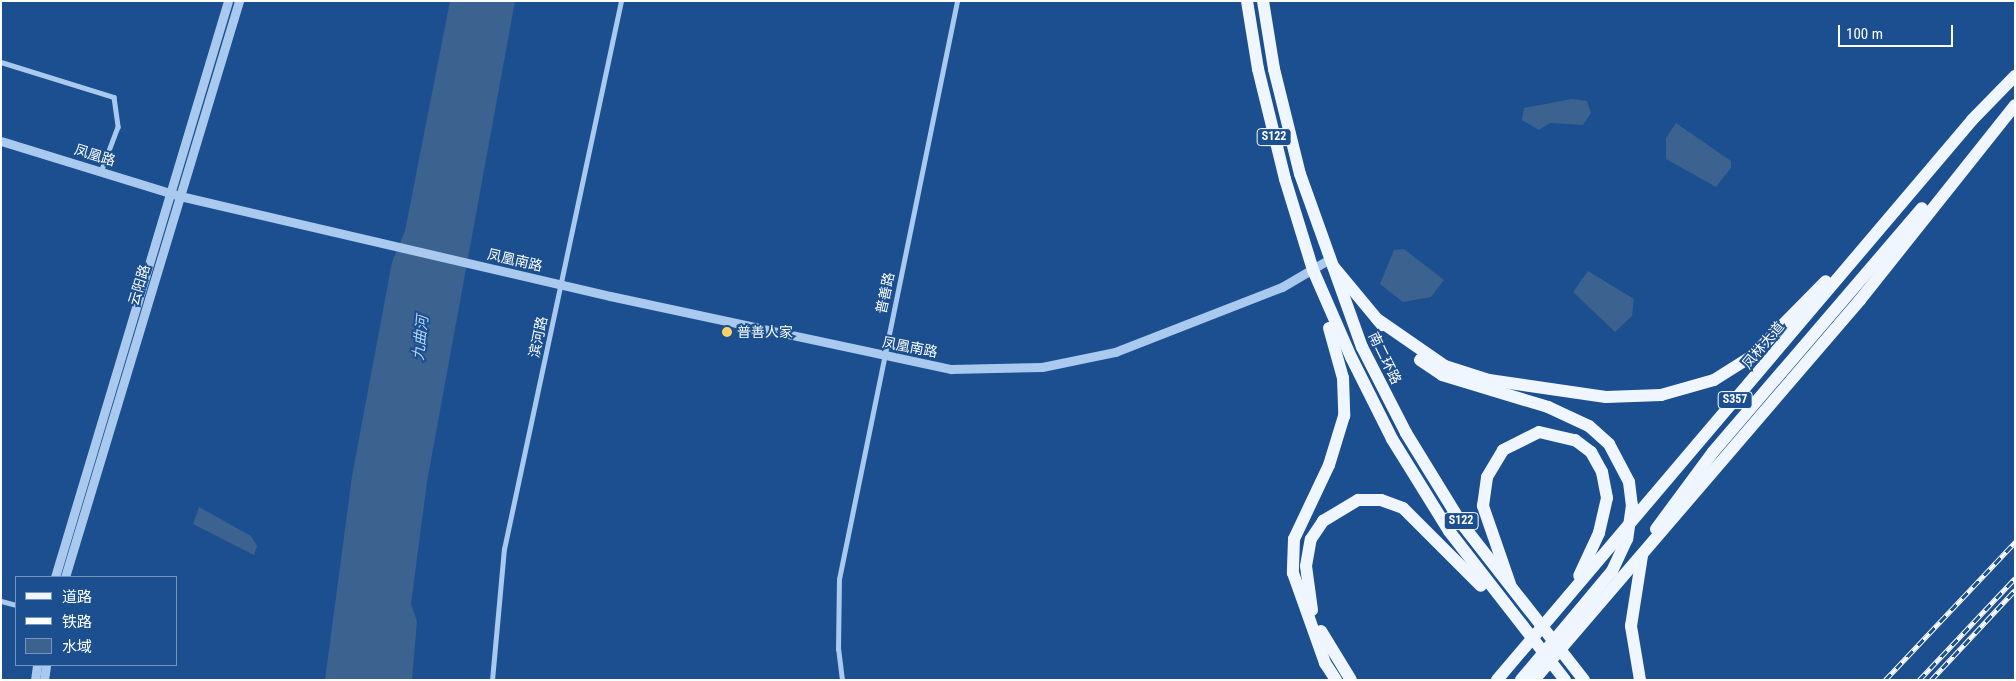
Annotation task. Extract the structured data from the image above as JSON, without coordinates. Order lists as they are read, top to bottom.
{
  "streets": {
    "main road": [
      "S122",
      "凤林大道",
      "南二环路",
      "S357"
    ],
    "street": [
      "凤凰路",
      "凤凰南路",
      "云阳路",
      "普善路",
      "滨河路"
    ]
  },
  "crossings": [
    ["S122", "凤凰南路"],
    ["凤凰路", "凤凰南路"],
    ["凤凰路", "云阳路"],
    ["凤凰南路", "云阳路"],
    ["凤凰南路", "普善路"],
    ["凤凰南路", "滨河路"],
    ["凤凰南路", "南二环路"]
  ],
  "water": ["九曲河"],
  "places": ["普善人家"],
  "legend": ["道路", "铁路", "水域"],
  "scale_bar": "100 m"
}
